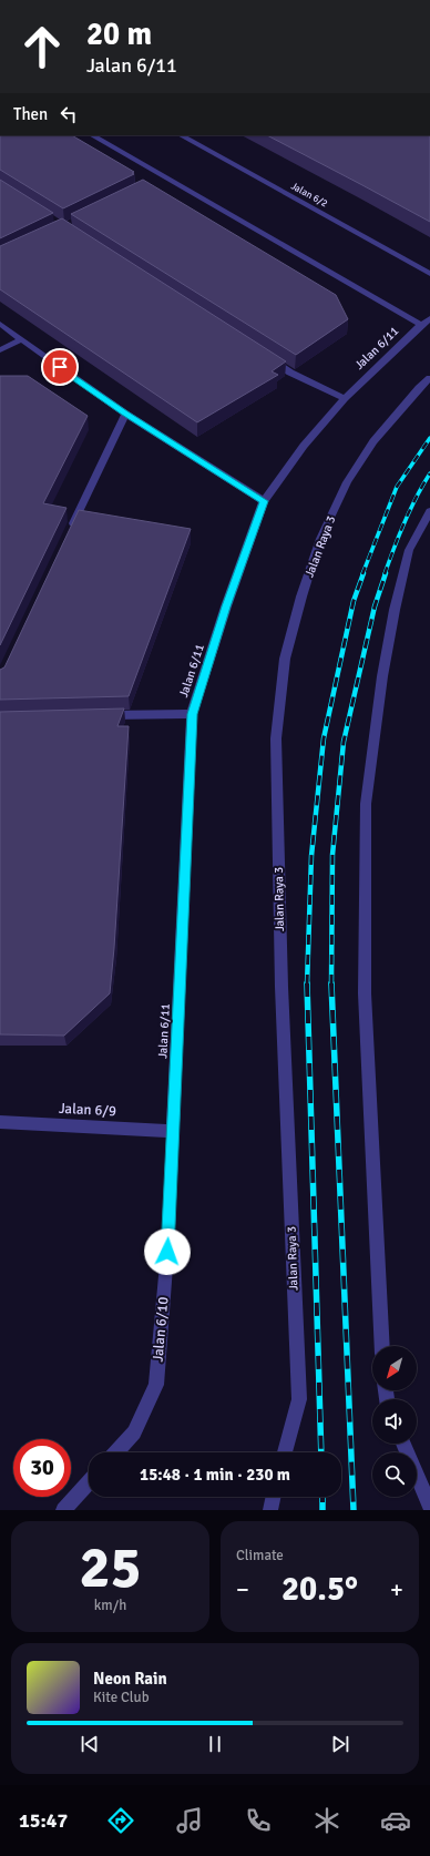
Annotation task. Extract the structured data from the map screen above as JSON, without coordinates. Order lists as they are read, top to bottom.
{
  "streets": {
    "street": [
      "Jalan 6/2",
      "Jalan 6/11",
      "Jalan Raya 3",
      "Jalan 6/9",
      "Jalan 6/10"
    ]
  },
  "crossings": [
    ["Jalan 6/11", "Jalan 6/9"],
    ["Jalan 6/11", "Jalan 6/10"],
    ["Jalan 6/9", "Jalan 6/10"]
  ],
  "north": "bottom left",
  "page": {
    "turn": ["20 m", "Jalan 6/11"],
    "then": "Then",
    "limit": "30",
    "trip": "15:48 · 1 min · 230 m",
    "tile": [
      ["25", "km/h"],
      "Climate"
    ],
    "heat": ["−", "20.5°", "+"],
    "song": ["Neon Rain", "Kite Club"],
    "tabs": "15:47"
  }
}
